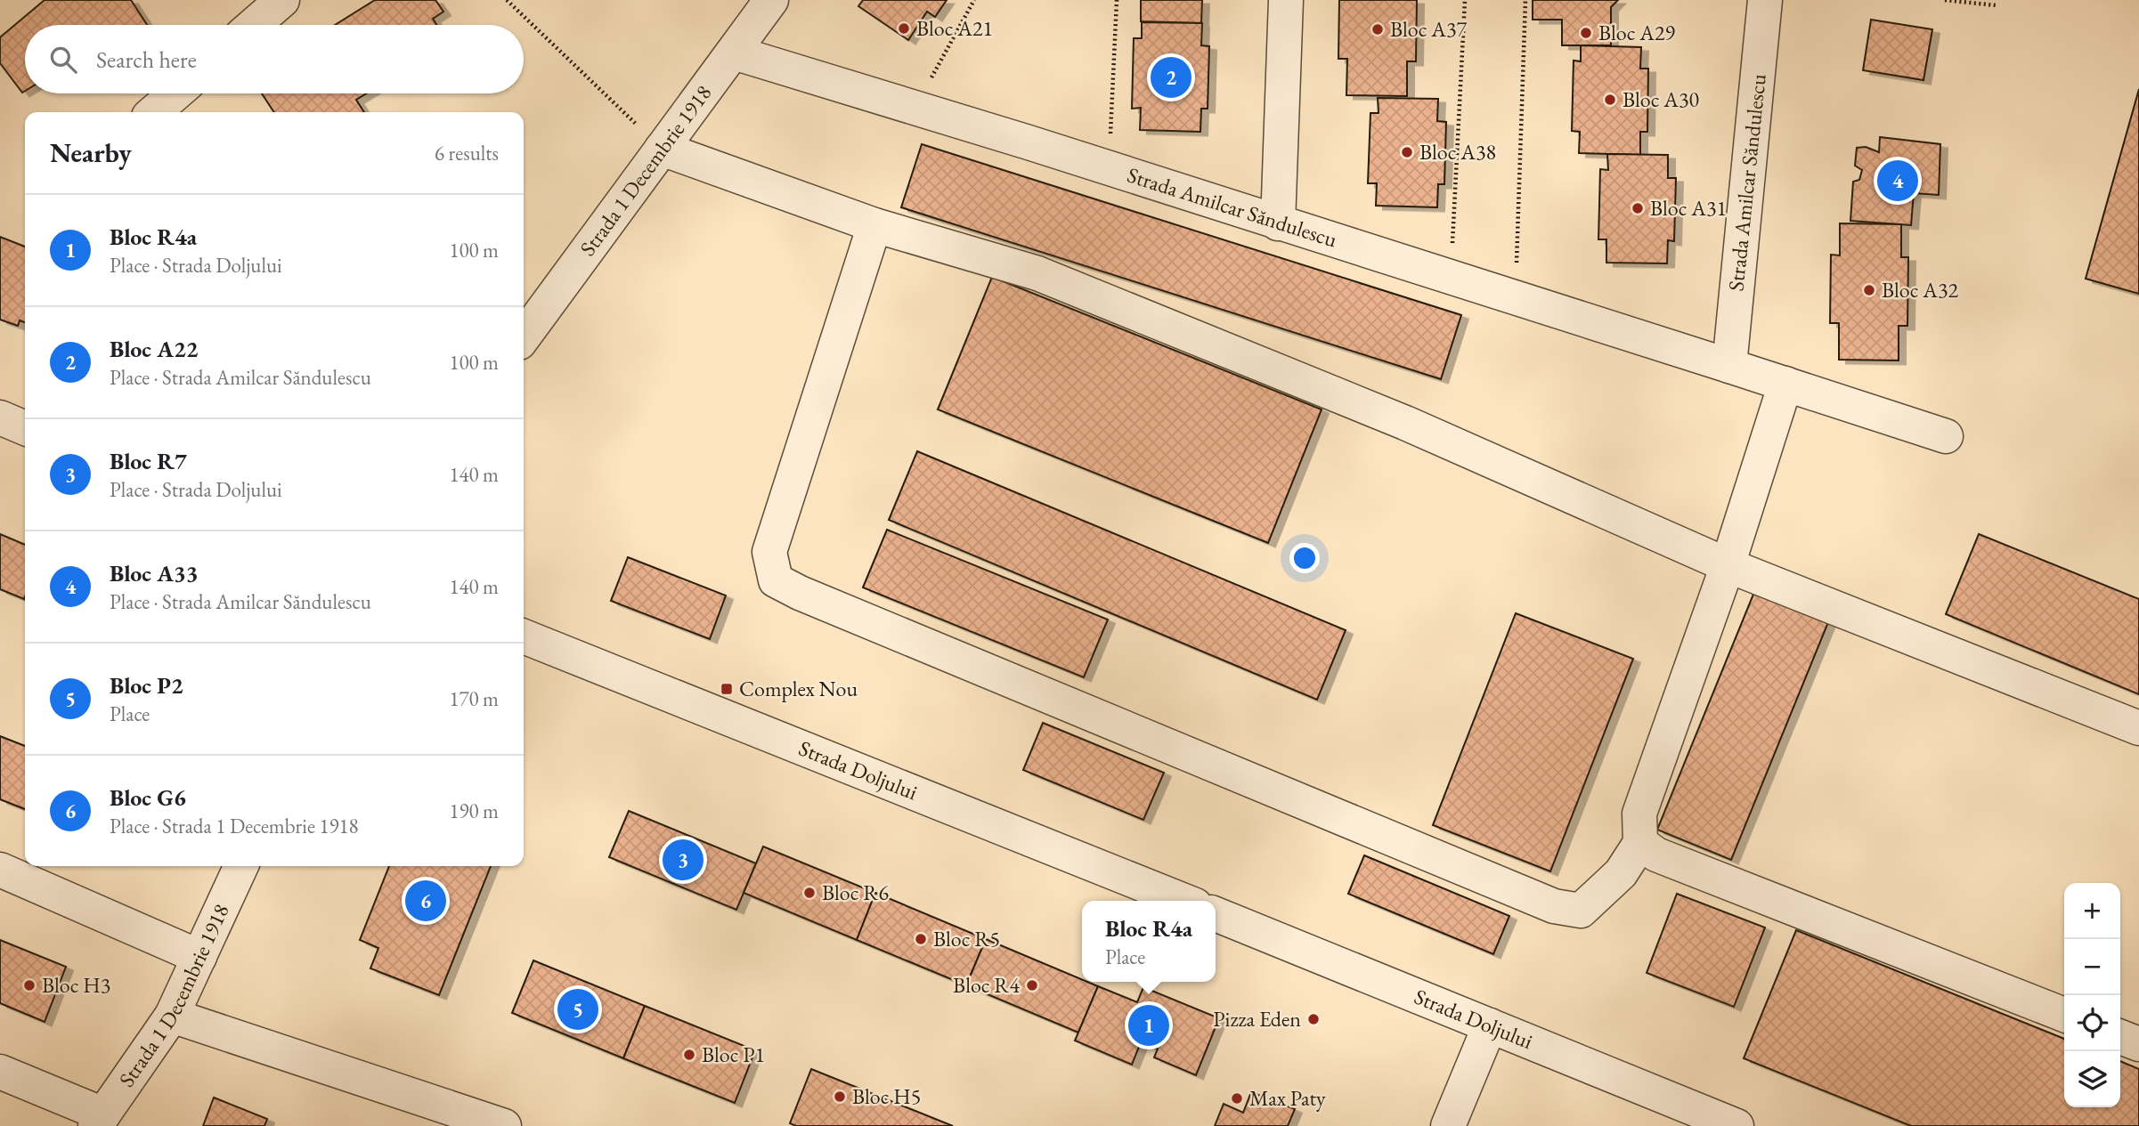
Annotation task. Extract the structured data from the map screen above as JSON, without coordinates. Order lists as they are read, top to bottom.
{
  "streets": {
    "street": ["Strada 1 Decembrie 1918", "Strada Amilcar Săndulescu", "Strada Doljului"]
  },
  "crossings": [
    ["Strada 1 Decembrie 1918", "Strada Amilcar Săndulescu"]
  ],
  "places": {
    "other": [
      "Bloc A21",
      "Bloc A37",
      "Bloc A29",
      "Bloc A30",
      "Bloc A38",
      "Bloc A31",
      "Bloc A32",
      "Bloc R6",
      "Bloc R5",
      "Bloc H3",
      "Bloc R4",
      "Pizza Eden",
      "Bloc P1",
      "Bloc H5",
      "Max Paty"
    ],
    "transit": ["Complex Nou"]
  },
  "page": {
    "search": "Search here",
    "pins": [
      "2",
      "4",
      "3",
      "6",
      "5",
      "1"
    ],
    "heading": ["Nearby", "6 results"],
    "list": [
      {
        "mark": "1",
        "name": "Bloc R4a",
        "note": "Place · Strada Doljului",
        "value": "100 m"
      },
      {
        "mark": "2",
        "name": "Bloc A22",
        "note": "Place · Strada Amilcar Săndulescu",
        "value": "100 m"
      },
      {
        "mark": "3",
        "name": "Bloc R7",
        "note": "Place · Strada Doljului",
        "value": "140 m"
      },
      {
        "mark": "4",
        "name": "Bloc A33",
        "note": "Place · Strada Amilcar Săndulescu",
        "value": "140 m"
      },
      {
        "mark": "5",
        "name": "Bloc P2",
        "note": "Place",
        "value": "170 m"
      },
      {
        "mark": "6",
        "name": "Bloc G6",
        "note": "Place · Strada 1 Decembrie 1918",
        "value": "190 m"
      }
    ],
    "map_buttons": ["+", "−"],
    "popup": ["Bloc R4a", "Place"]
  }
}
